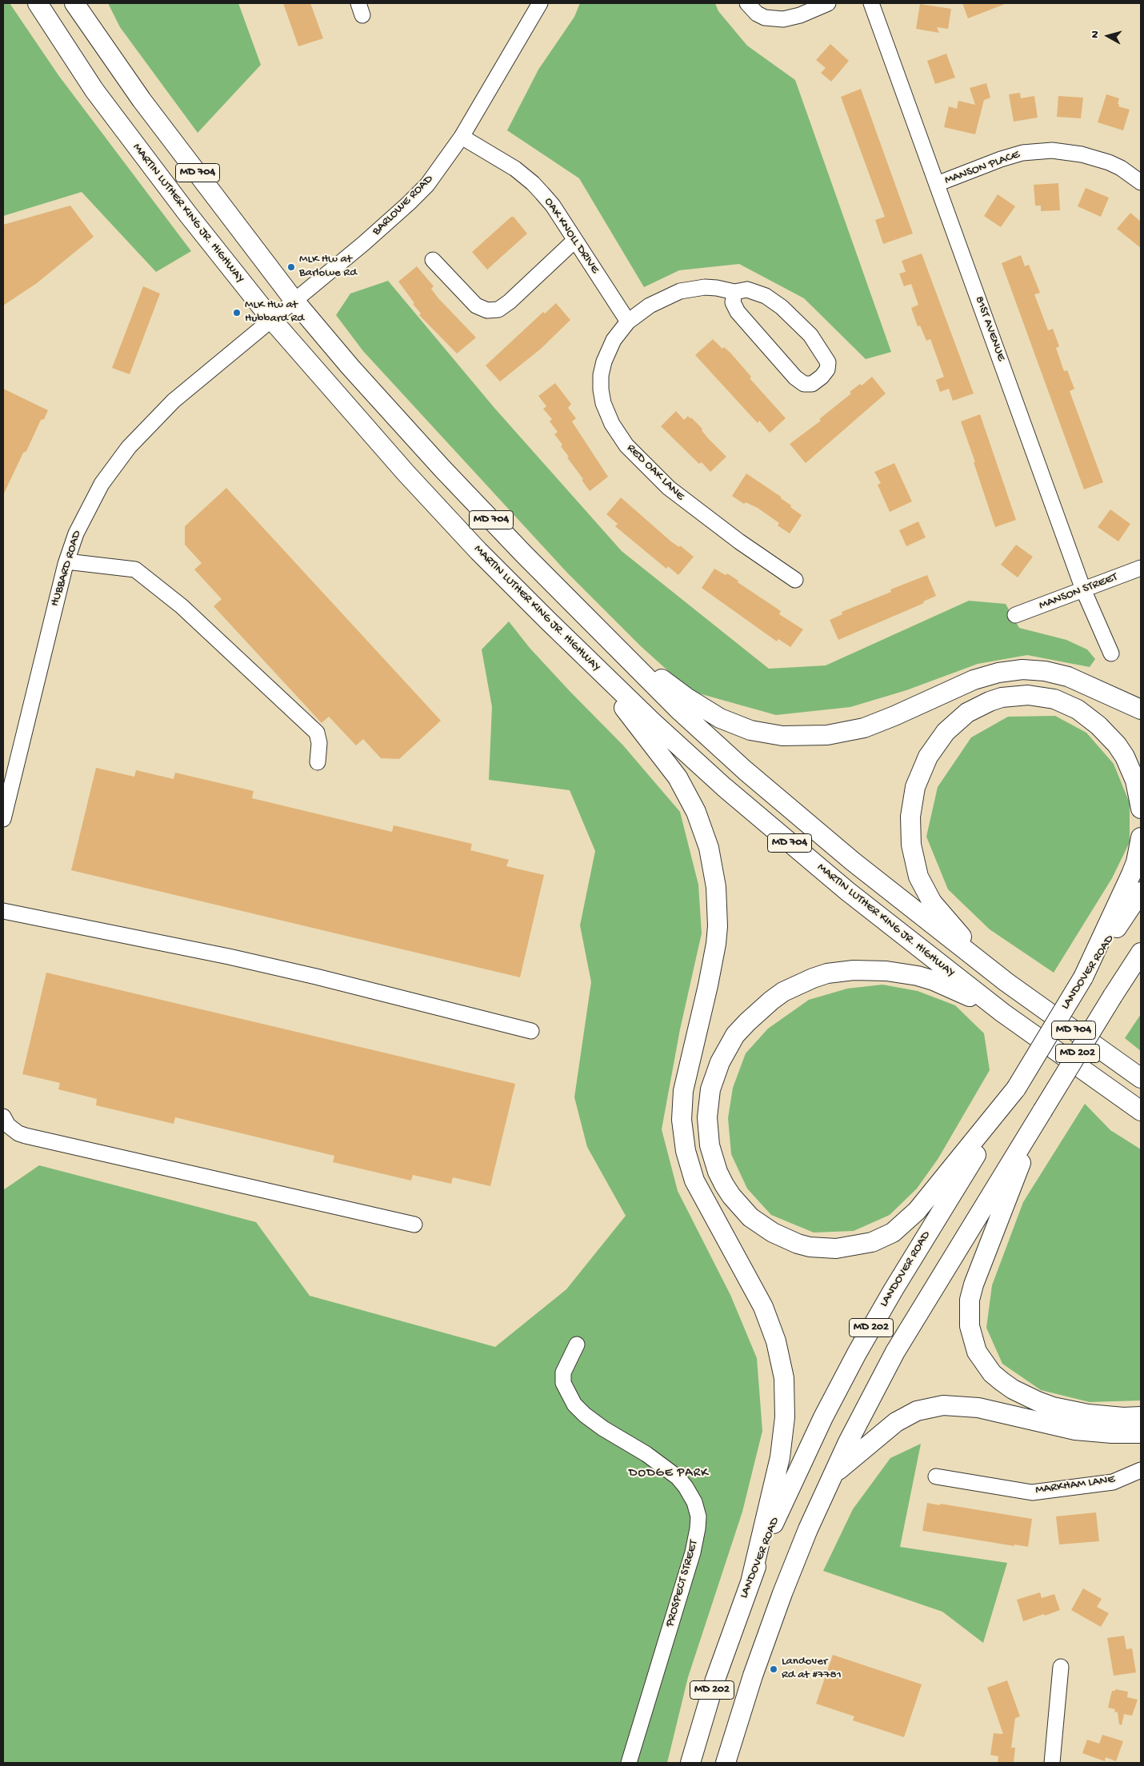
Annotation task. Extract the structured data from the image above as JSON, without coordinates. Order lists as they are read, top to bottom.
{
  "streets": {
    "main road": [
      "MD 704",
      "MARTIN LUTHER KING JR. HIGHWAY",
      "LANDOVER ROAD",
      "MD 202"
    ],
    "street": [
      "MANSON PLACE",
      "BARLOWE ROAD",
      "OAK KNOLL DRIVE",
      "81ST AVENUE",
      "RED OAK LANE",
      "HUBBARD ROAD",
      "MANSON STREET",
      "MARKHAM LANE",
      "PROSPECT STREET"
    ]
  },
  "crossings": [
    ["MANSON PLACE", "81ST AVENUE"],
    ["BARLOWE ROAD", "MARTIN LUTHER KING JR. HIGHWAY"],
    ["BARLOWE ROAD", "OAK KNOLL DRIVE"],
    ["BARLOWE ROAD", "HUBBARD ROAD"],
    ["MARTIN LUTHER KING JR. HIGHWAY", "HUBBARD ROAD"],
    ["OAK KNOLL DRIVE", "RED OAK LANE"],
    ["81ST AVENUE", "MANSON STREET"]
  ],
  "districts": ["DODGE PARK"],
  "places": ["MLK Hw at Barlowe Rd", "MLK Hw at Hubbard Rd", "Landover Rd at #7781"],
  "north": "left"
}
